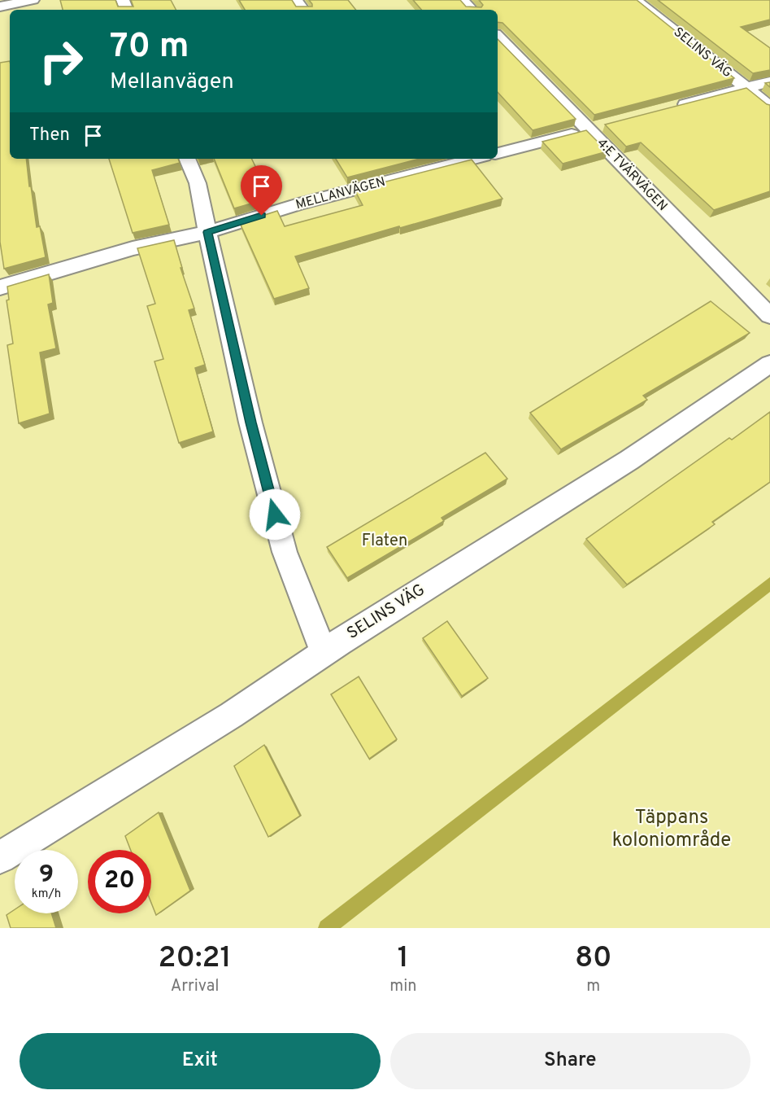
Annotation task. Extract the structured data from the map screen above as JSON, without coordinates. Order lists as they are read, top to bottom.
{
  "streets": {
    "lane": ["SELINS VÄG", "4:E TVÄRVÄGEN", "MELLANVÄGEN"]
  },
  "parks": ["Flaten", "Täppans koloniområde"],
  "page": {
    "turn": ["70 m", "Mellanvägen"],
    "then": "Then",
    "speed": "9 km/h",
    "limit": "20",
    "eta": [
      "20:21",
      "Arrival",
      "1",
      "min",
      "80",
      "m"
    ],
    "buttons": ["Exit", "Share"]
  }
}
